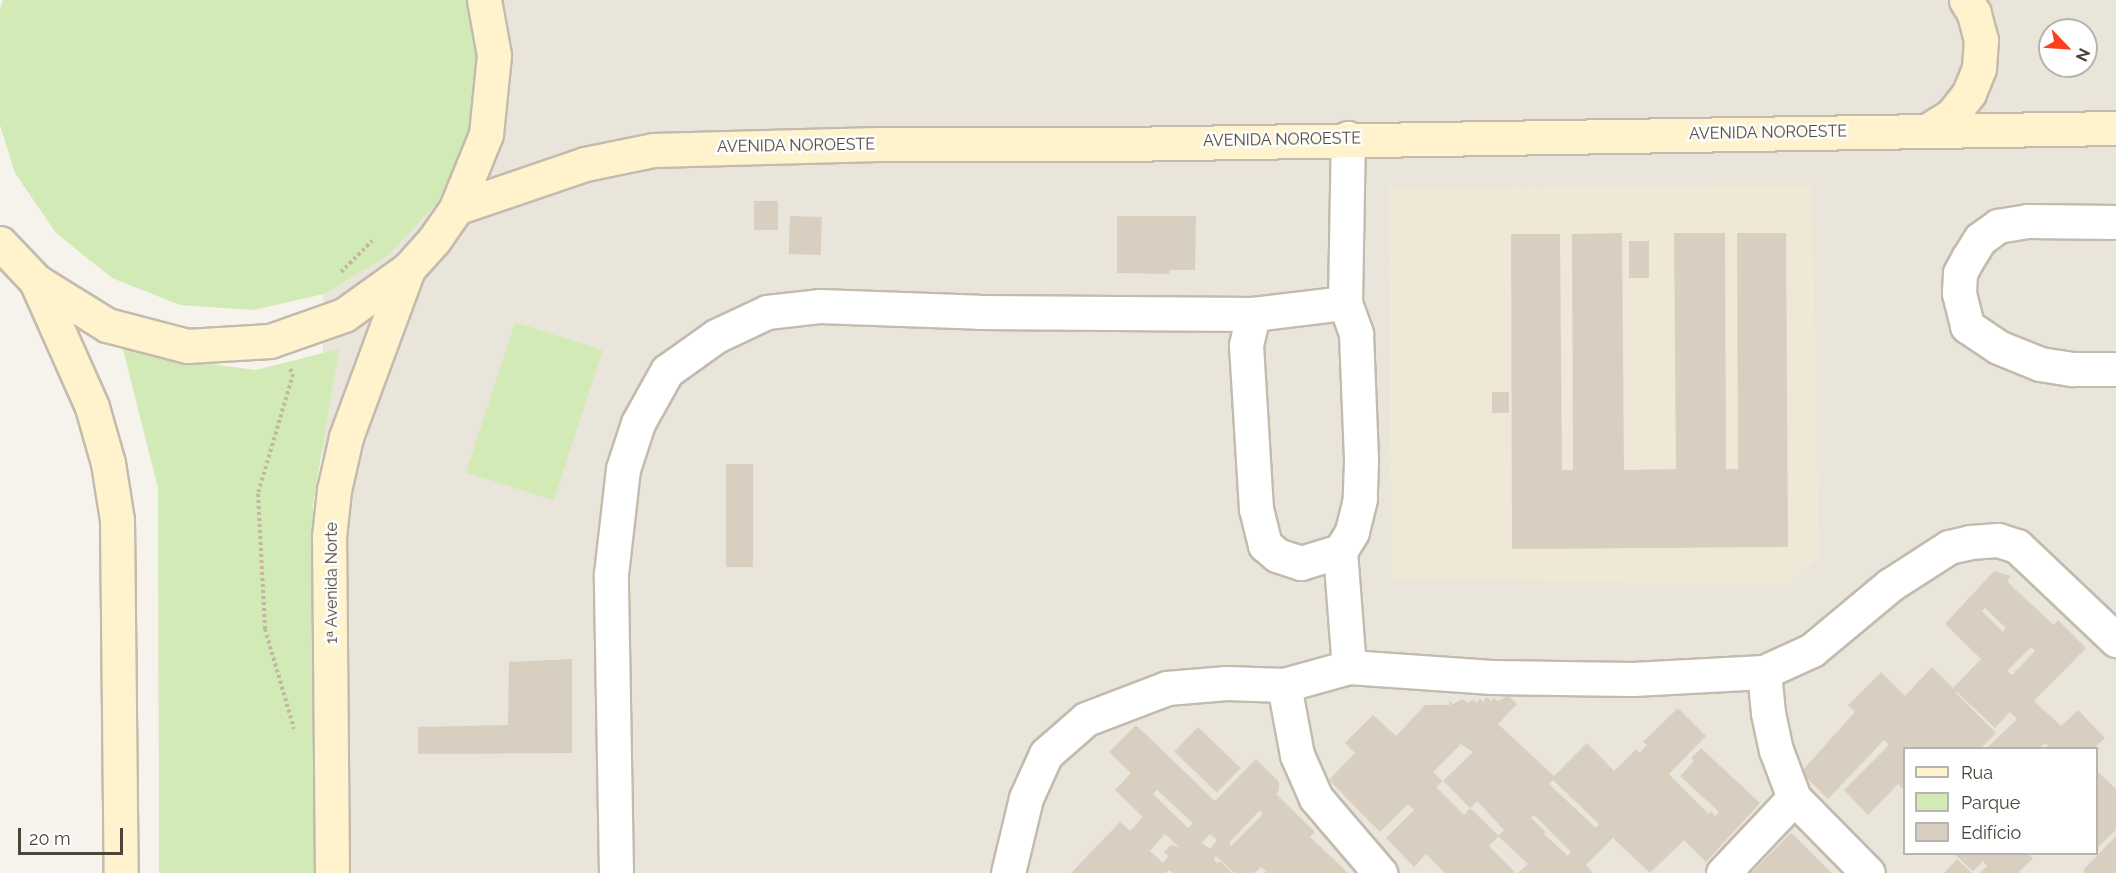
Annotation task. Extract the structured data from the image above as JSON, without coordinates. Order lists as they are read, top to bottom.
{
  "streets": {
    "main road": ["AVENIDA NOROESTE", "1ᵃ Avenida Norte"]
  },
  "legend": ["Rua", "Parque", "Edifício"],
  "scale_bar": "20 m",
  "north": "bottom right"
}
